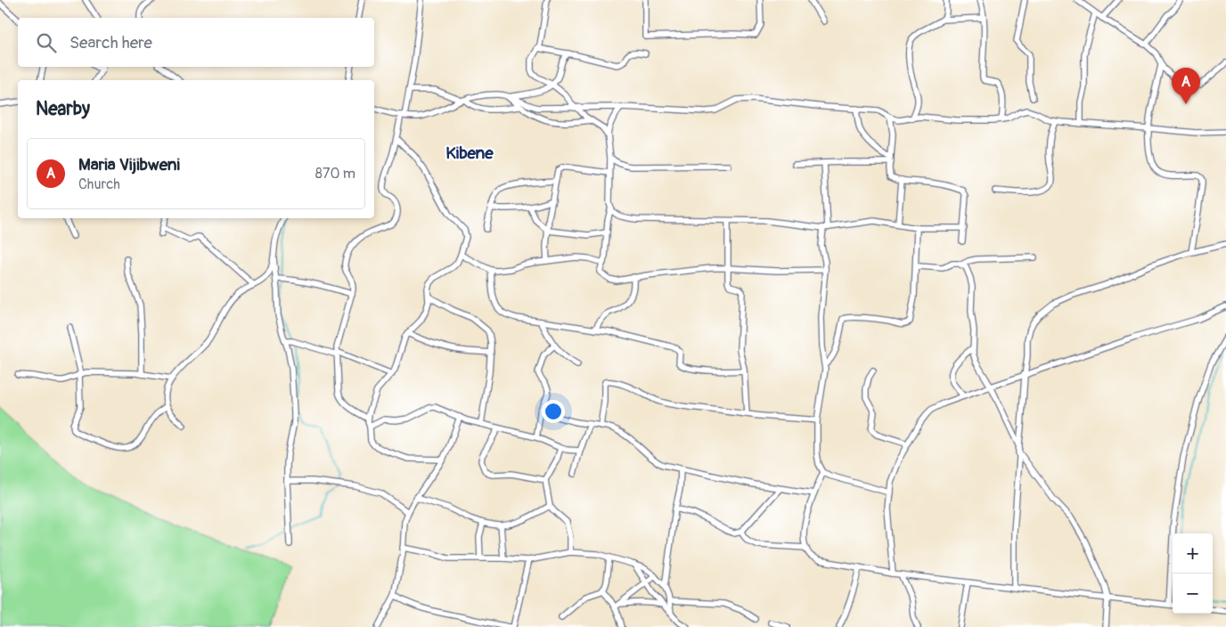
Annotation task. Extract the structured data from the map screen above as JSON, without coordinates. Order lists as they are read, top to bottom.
{
  "districts": ["Kibene"],
  "page": {
    "search": "Search here",
    "pins": "A",
    "heading": "Nearby",
    "list": [
      {
        "mark": "A",
        "name": "Maria Vijibweni",
        "note": "Church",
        "value": "870 m"
      }
    ],
    "map_buttons": ["+", "−"]
  }
}
